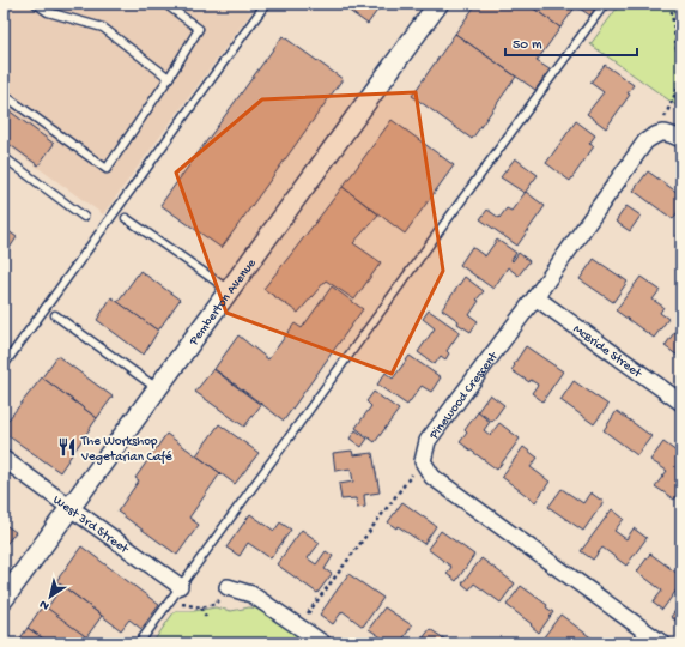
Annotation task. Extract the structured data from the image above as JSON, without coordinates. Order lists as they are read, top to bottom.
{
  "streets": {
    "street": [
      "Pemberton Avenue",
      "McBride Street",
      "Pinewood Crescent",
      "West 3rd Street"
    ]
  },
  "crossings": [
    ["Pemberton Avenue", "West 3rd Street"],
    ["McBride Street", "Pinewood Crescent"]
  ],
  "places": {
    "restaurant": ["The Workshop Vegetarian Café"]
  },
  "scale_bar": "50 m",
  "north": "bottom left"
}
